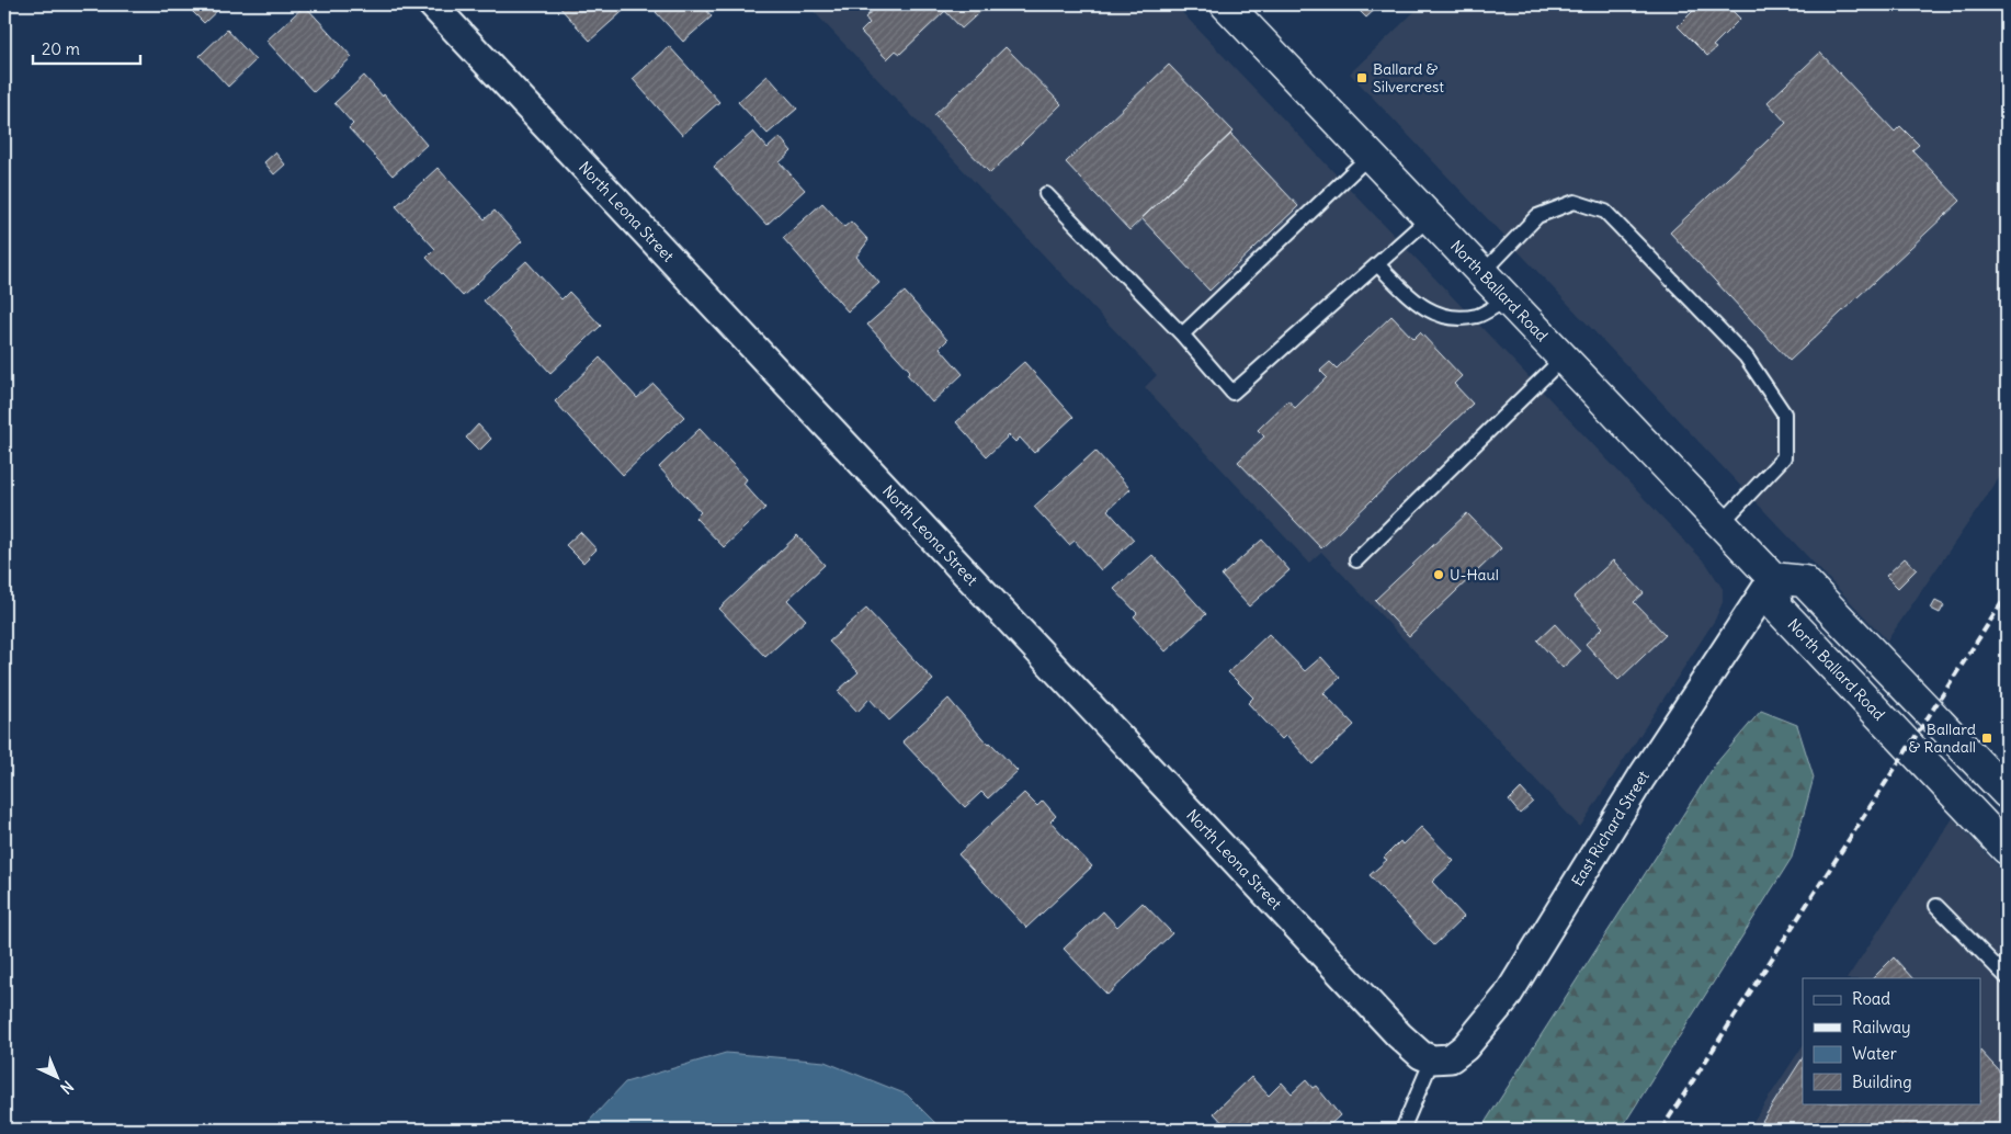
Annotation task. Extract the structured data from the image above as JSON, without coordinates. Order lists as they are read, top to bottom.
{
  "streets": {
    "main road": ["North Ballard Road"],
    "street": ["North Leona Street", "East Richard Street"]
  },
  "crossings": [
    ["North Leona Street", "East Richard Street"],
    ["North Ballard Road", "East Richard Street"]
  ],
  "places": {
    "transit": ["Ballard & Silvercrest", "Ballard & Randall"],
    "other": ["U-Haul"]
  },
  "legend": [
    "Road",
    "Railway",
    "Water",
    "Building"
  ],
  "scale_bar": "20 m",
  "north": "bottom right"
}
